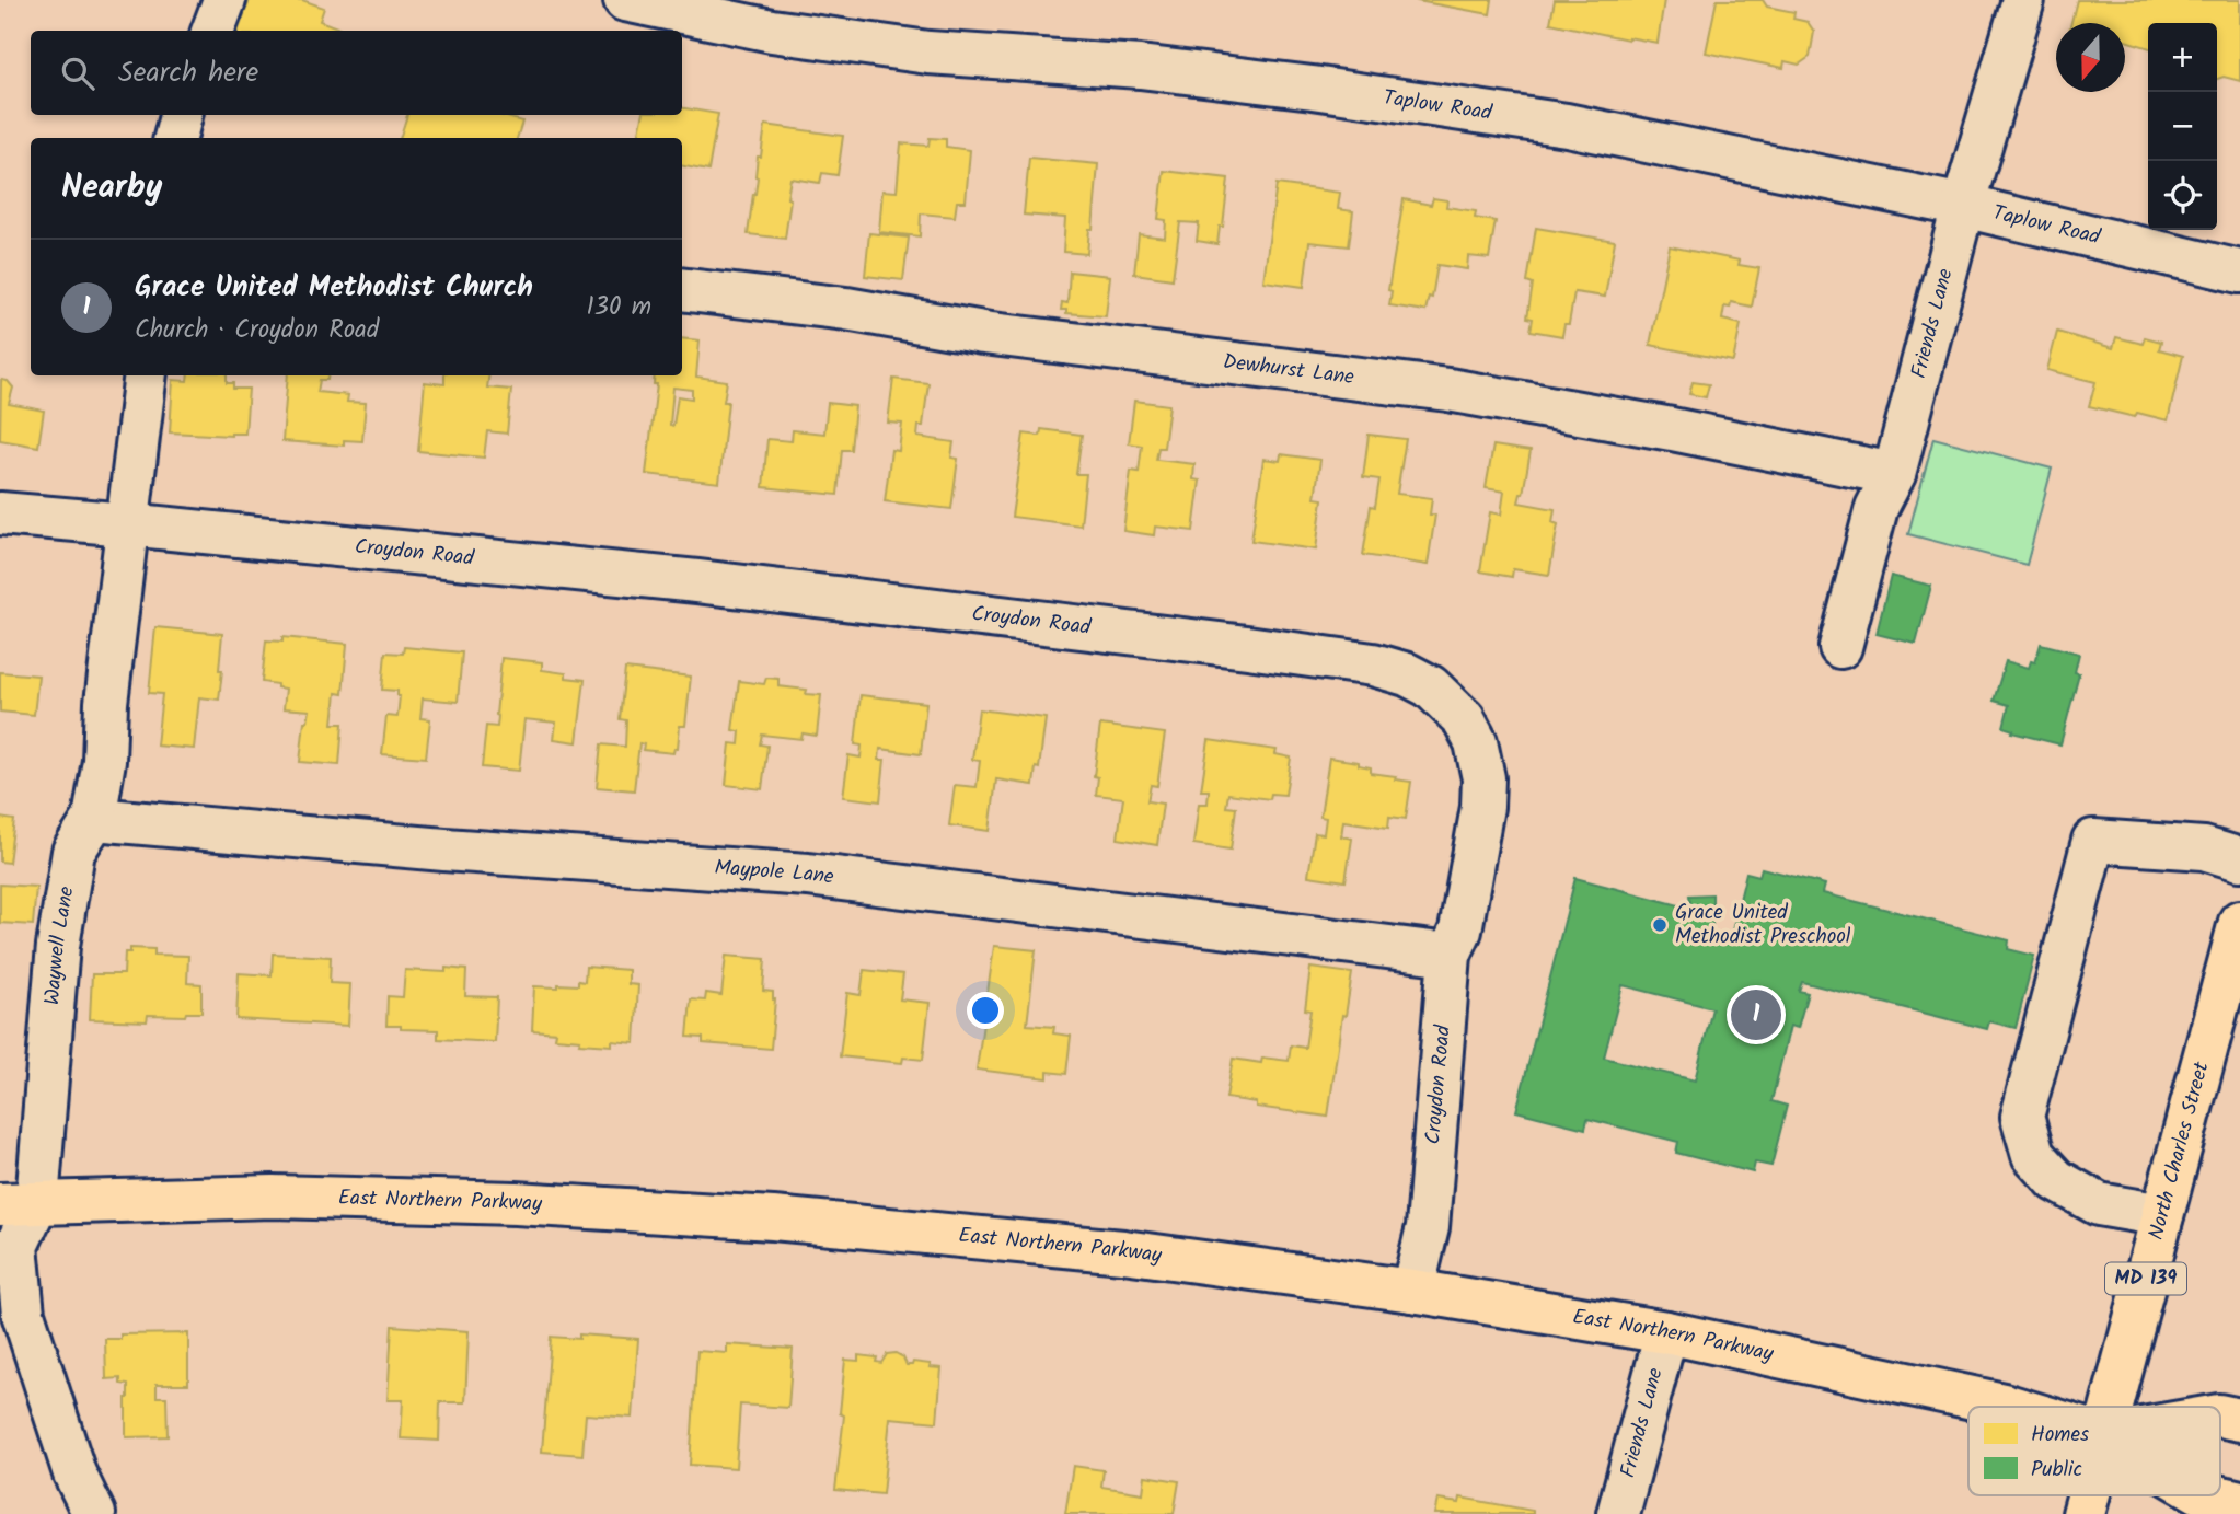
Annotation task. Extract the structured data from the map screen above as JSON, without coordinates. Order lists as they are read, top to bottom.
{
  "streets": {
    "main road": ["North Charles Street", "East Northern Parkway", "MD 139"],
    "street": [
      "Taplow Road",
      "Friends Lane",
      "Dewhurst Lane",
      "Croydon Road",
      "Maypole Lane",
      "Waywell Lane"
    ]
  },
  "crossings": [
    ["Taplow Road", "Friends Lane"],
    ["Friends Lane", "Dewhurst Lane"],
    ["Friends Lane", "East Northern Parkway"],
    ["Croydon Road", "Maypole Lane"],
    ["Croydon Road", "Waywell Lane"],
    ["Croydon Road", "East Northern Parkway"],
    ["Maypole Lane", "Waywell Lane"],
    ["Waywell Lane", "East Northern Parkway"]
  ],
  "places": ["Grace United Methodist Preschool"],
  "legend": ["Homes", "Public"],
  "north": "bottom",
  "page": {
    "map_buttons": ["+", "−"],
    "search": "Search here",
    "heading": "Nearby",
    "list": [
      {
        "mark": "1",
        "name": "Grace United Methodist Church",
        "note": "Church · Croydon Road",
        "value": "130 m"
      }
    ],
    "pins": "1"
  }
}
